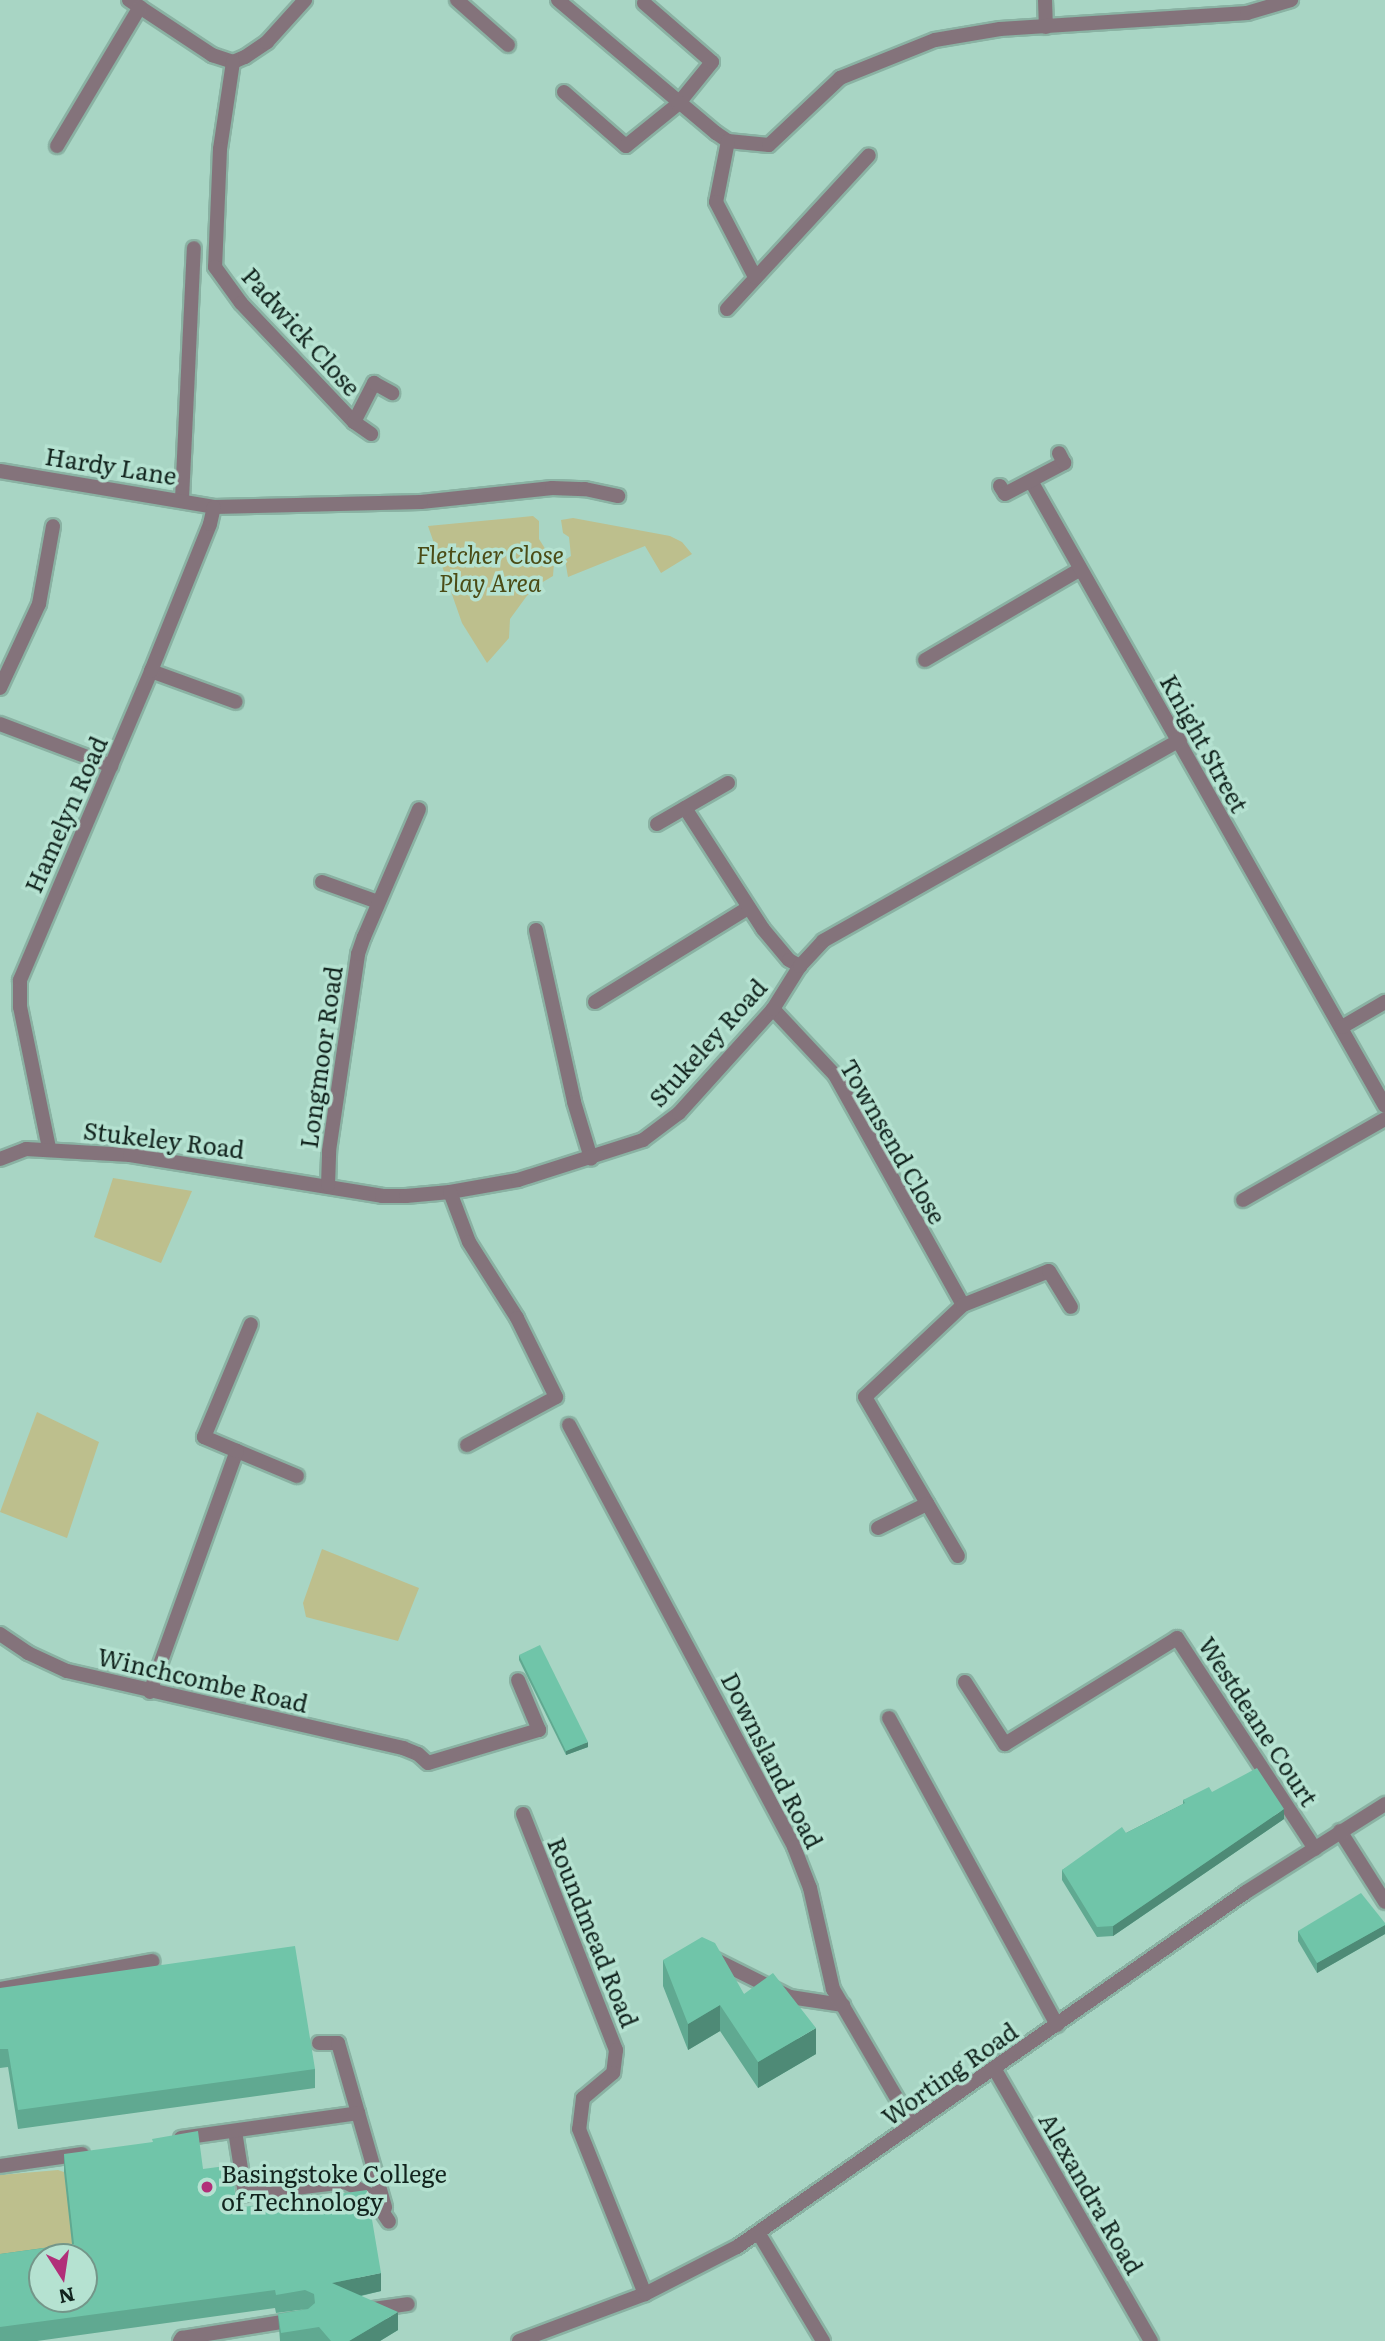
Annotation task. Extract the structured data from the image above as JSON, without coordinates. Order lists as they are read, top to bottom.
{
  "streets": {
    "street": [
      "Padwick Close",
      "Hardy Lane",
      "Knight Street",
      "Hamelyn Road",
      "Stukeley Road",
      "Longmoor Road",
      "Townsend Close",
      "Winchcombe Road",
      "Westdeane Court",
      "Downsland Road",
      "Roundmead Road",
      "Worting Road",
      "Alexandra Road"
    ]
  },
  "crossings": [
    ["Hardy Lane", "Hamelyn Road"],
    ["Knight Street", "Stukeley Road"],
    ["Hamelyn Road", "Stukeley Road"],
    ["Stukeley Road", "Longmoor Road"],
    ["Stukeley Road", "Townsend Close"],
    ["Westdeane Court", "Worting Road"],
    ["Downsland Road", "Worting Road"],
    ["Roundmead Road", "Worting Road"],
    ["Worting Road", "Alexandra Road"]
  ],
  "parks": ["Fletcher Close Play Area"],
  "places": ["Basingstoke College of Technology"],
  "north": "bottom"
}
